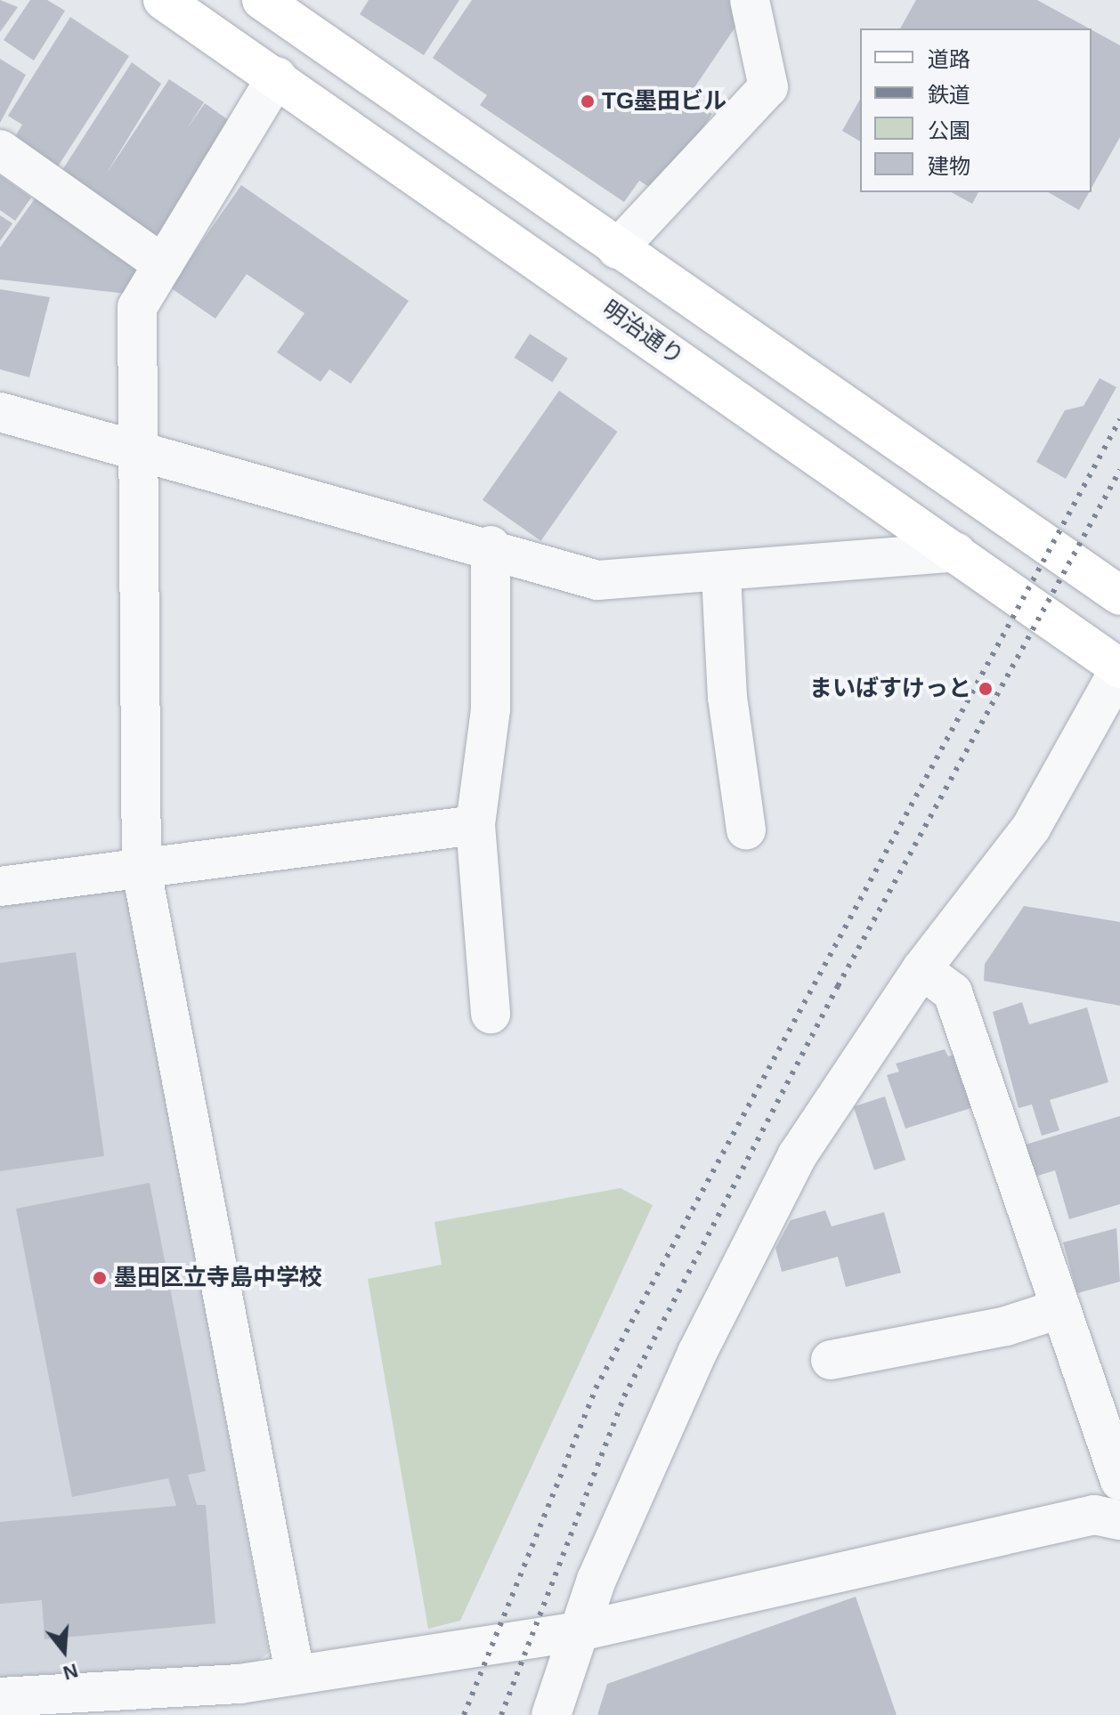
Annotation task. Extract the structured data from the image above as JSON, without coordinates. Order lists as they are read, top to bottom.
{
  "streets": {
    "main road": ["明治通り"]
  },
  "places": ["TG墨田ビル", "まいばすけっと", "墨田区立寺島中学校"],
  "legend": [
    "道路",
    "鉄道",
    "公園",
    "建物"
  ],
  "north": "bottom"
}
